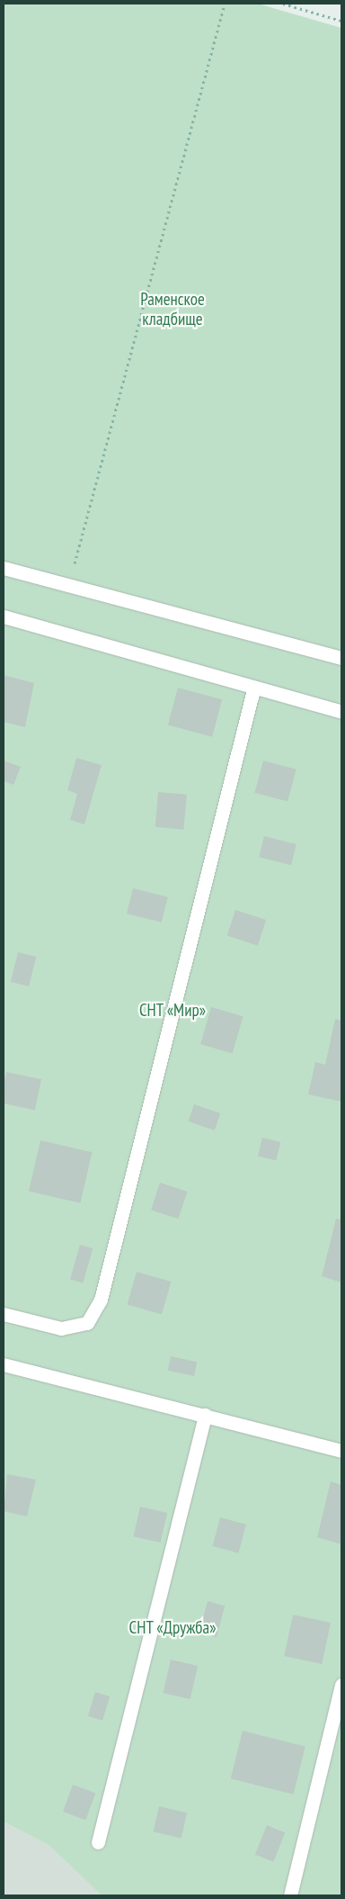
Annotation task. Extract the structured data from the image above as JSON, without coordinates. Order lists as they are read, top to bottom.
{
  "parks": ["Раменское кладбище", "СНТ «Мир»", "СНТ «Дружба»"]
}
